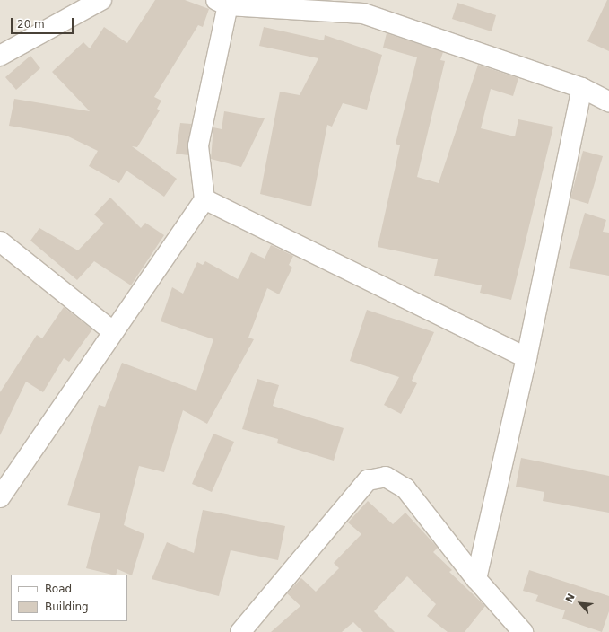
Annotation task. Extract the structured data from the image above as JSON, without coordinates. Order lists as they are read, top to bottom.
{
  "legend": ["Road", "Building"],
  "scale_bar": "20 m",
  "north": "top left"
}
